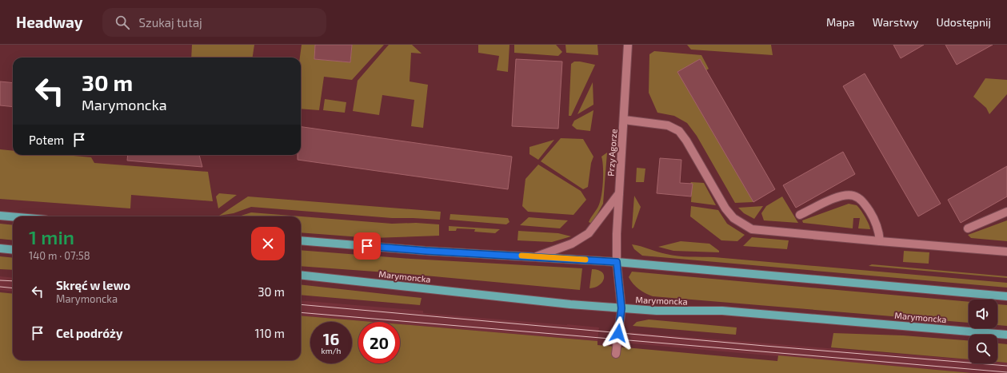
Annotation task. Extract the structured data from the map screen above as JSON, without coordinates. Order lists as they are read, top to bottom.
{
  "streets": {
    "main road": ["Marymoncka"],
    "street": ["Przy Agorze"]
  },
  "crossings": [
    ["Przy Agorze", "Marymoncka"]
  ],
  "page": {
    "header": "Headway",
    "search": "Szukaj tutaj",
    "nav": ["Mapa", "Warstwy", "Udostępnij"],
    "turn": ["30 m", "Marymoncka"],
    "then": "Potem",
    "heading": ["1 min", "140 m · 07:58"],
    "list": [
      {
        "name": "Skręć w lewo",
        "note": "Marymoncka",
        "value": "30 m"
      },
      {
        "name": "Cel podróży",
        "value": "110 m"
      }
    ],
    "speed": "16 km/h",
    "limit": "20"
  }
}
